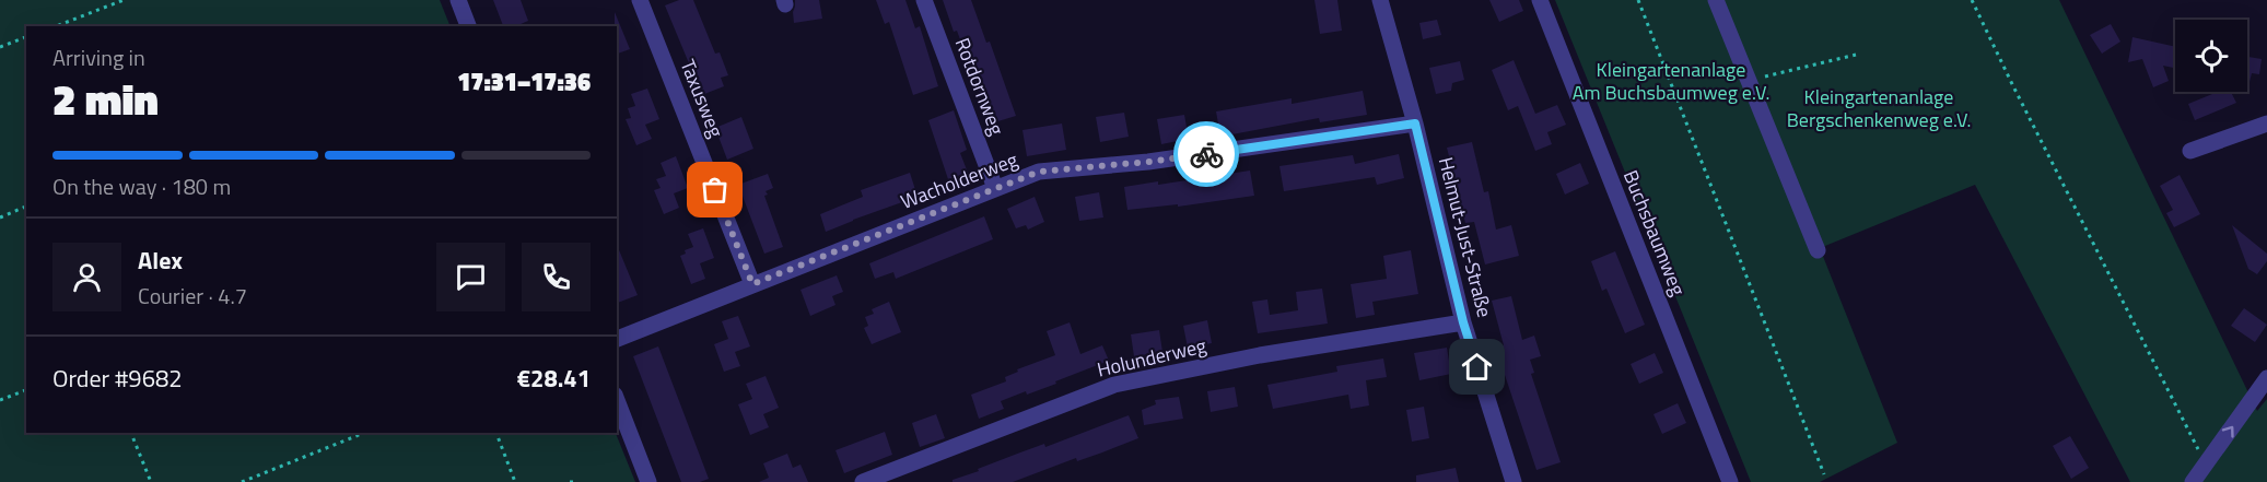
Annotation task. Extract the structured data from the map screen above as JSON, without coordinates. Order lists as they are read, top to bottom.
{
  "streets": {
    "street": [
      "Rotdornweg",
      "Taxusweg",
      "Wacholderweg",
      "Buchsbaumweg",
      "Helmut-Just-Straße",
      "Holunderweg"
    ]
  },
  "crossings": [
    ["Rotdornweg", "Wacholderweg"],
    ["Taxusweg", "Wacholderweg"],
    ["Wacholderweg", "Helmut-Just-Straße"],
    ["Helmut-Just-Straße", "Holunderweg"]
  ],
  "parks": ["Kleingartenanlage Am Buchsbaumweg e.V.", "Kleingartenanlage Bergschenkenweg e.V."],
  "page": {
    "heading": ["2 min", "Arriving in", "17:31–17:36"],
    "panel": [
      "Alex",
      "Courier · 4.7",
      "Order #9682",
      "€28.41"
    ],
    "bar": "On the way · 180 m"
  }
}
